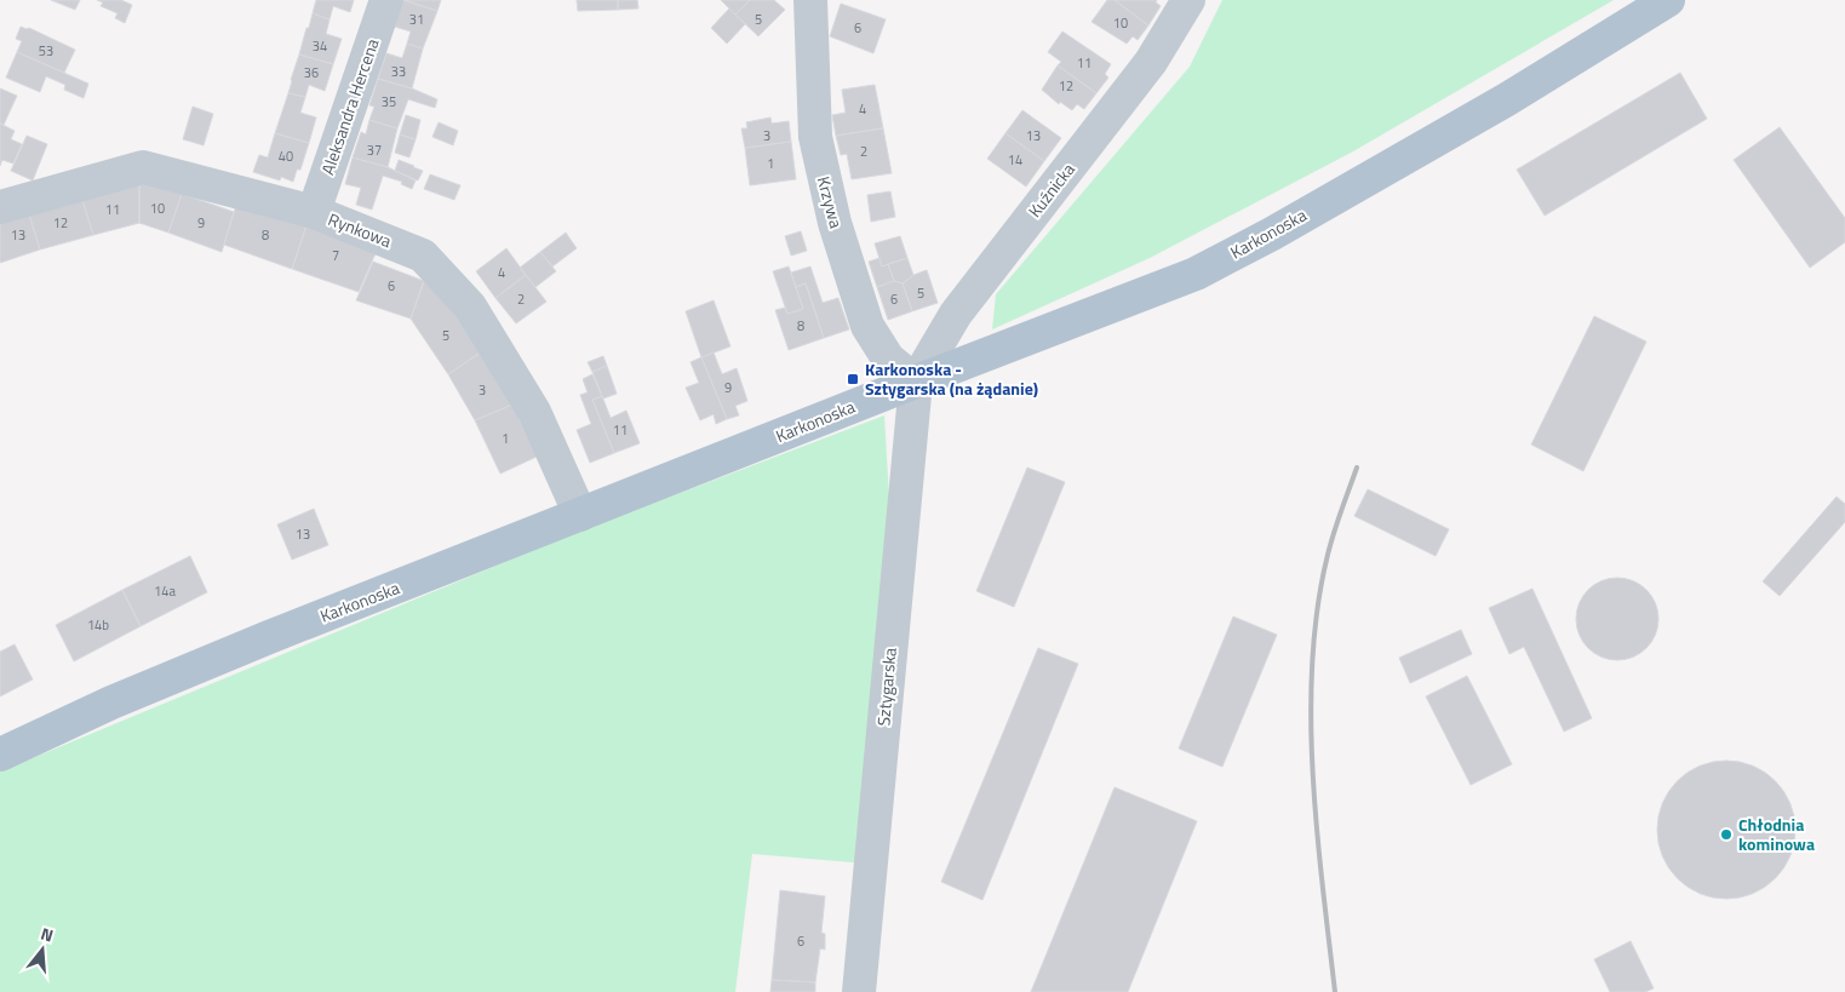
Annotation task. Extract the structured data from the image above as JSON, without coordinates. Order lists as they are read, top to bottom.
{
  "streets": {
    "main road": ["Karkonoska"],
    "street": [
      "Aleksandra Hercena",
      "Kuźnicka",
      "Krzywa",
      "Rynkowa",
      "Sztygarska"
    ]
  },
  "crossings": [
    ["Aleksandra Hercena", "Rynkowa"],
    ["Kuźnicka", "Krzywa"],
    ["Kuźnicka", "Karkonoska"],
    ["Kuźnicka", "Sztygarska"],
    ["Krzywa", "Karkonoska"],
    ["Krzywa", "Sztygarska"],
    ["Rynkowa", "Karkonoska"],
    ["Karkonoska", "Sztygarska"]
  ],
  "places": {
    "transit": ["Karkonoska - Sztygarska (na żądanie)"],
    "other": ["Chłodnia kominowa"]
  },
  "house_numbers": [
    "31",
    "5",
    "10",
    "6",
    "34",
    "53",
    "11",
    "33",
    "36",
    "12",
    "35",
    "4",
    "3",
    "13",
    "37",
    "2",
    "40",
    "14",
    "1",
    "10",
    "11",
    "12",
    "9",
    "13",
    "8",
    "7",
    "4",
    "6",
    "5",
    "2",
    "6",
    "8",
    "5",
    "9",
    "3",
    "11",
    "1",
    "13",
    "14a",
    "14b",
    "6"
  ],
  "north": "top"
}
